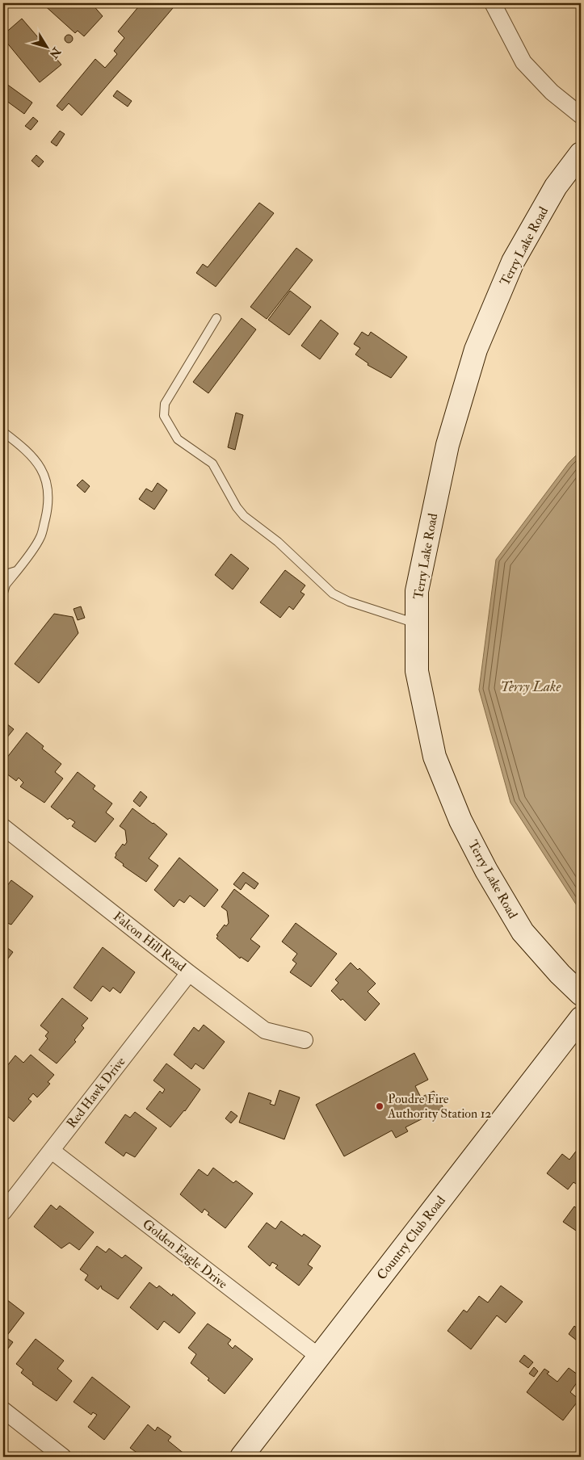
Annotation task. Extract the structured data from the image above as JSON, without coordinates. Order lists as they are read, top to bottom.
{
  "streets": {
    "main road": ["Terry Lake Road", "Country Club Road"],
    "street": ["Falcon Hill Road", "Red Hawk Drive", "Golden Eagle Drive"]
  },
  "crossings": [
    ["Falcon Hill Road", "Red Hawk Drive"],
    ["Red Hawk Drive", "Golden Eagle Drive"],
    ["Country Club Road", "Golden Eagle Drive"]
  ],
  "water": ["Terry Lake"],
  "places": ["Poudre Fire Authority Station 12"],
  "north": "bottom right"
}
